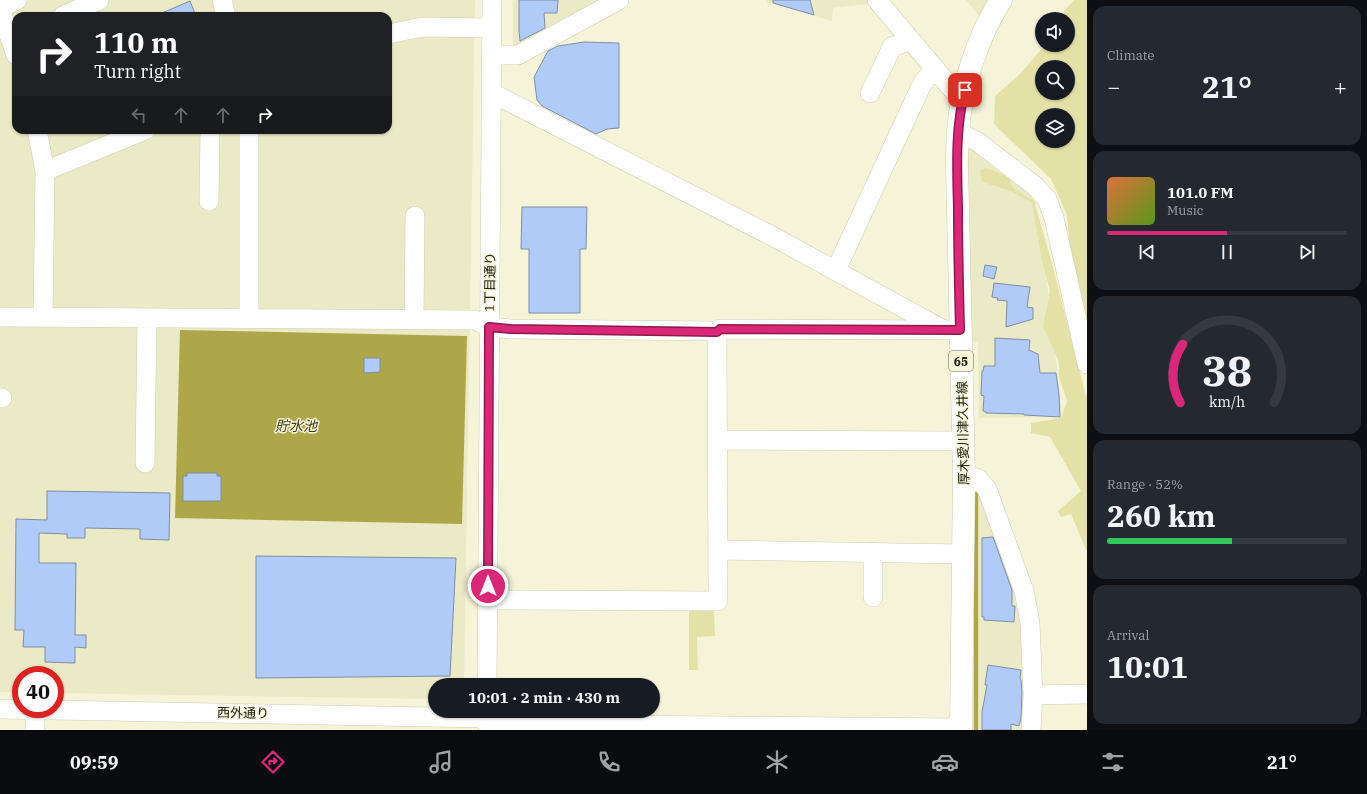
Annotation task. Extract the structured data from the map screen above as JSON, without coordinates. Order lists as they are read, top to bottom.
{
  "streets": {
    "main road": ["65", "厚木愛川津久井線"],
    "street": ["1丁目通り", "西外通り"]
  },
  "crossings": [
    ["厚木愛川津久井線", "西外通り"]
  ],
  "water": ["貯水池"],
  "page": {
    "tile": [
      "Climate",
      ["Range · 52%", "260 km"],
      ["Arrival", "10:01"]
    ],
    "turn": ["110 m", "Turn right"],
    "heat": ["−", "21°", "+"],
    "song": ["101.0 FM", "Music"],
    "limit": "40",
    "trip": "10:01 · 2 min · 430 m",
    "tabs": ["09:59", "21°"],
    "gauge": ["38", "km/h"]
  }
}
